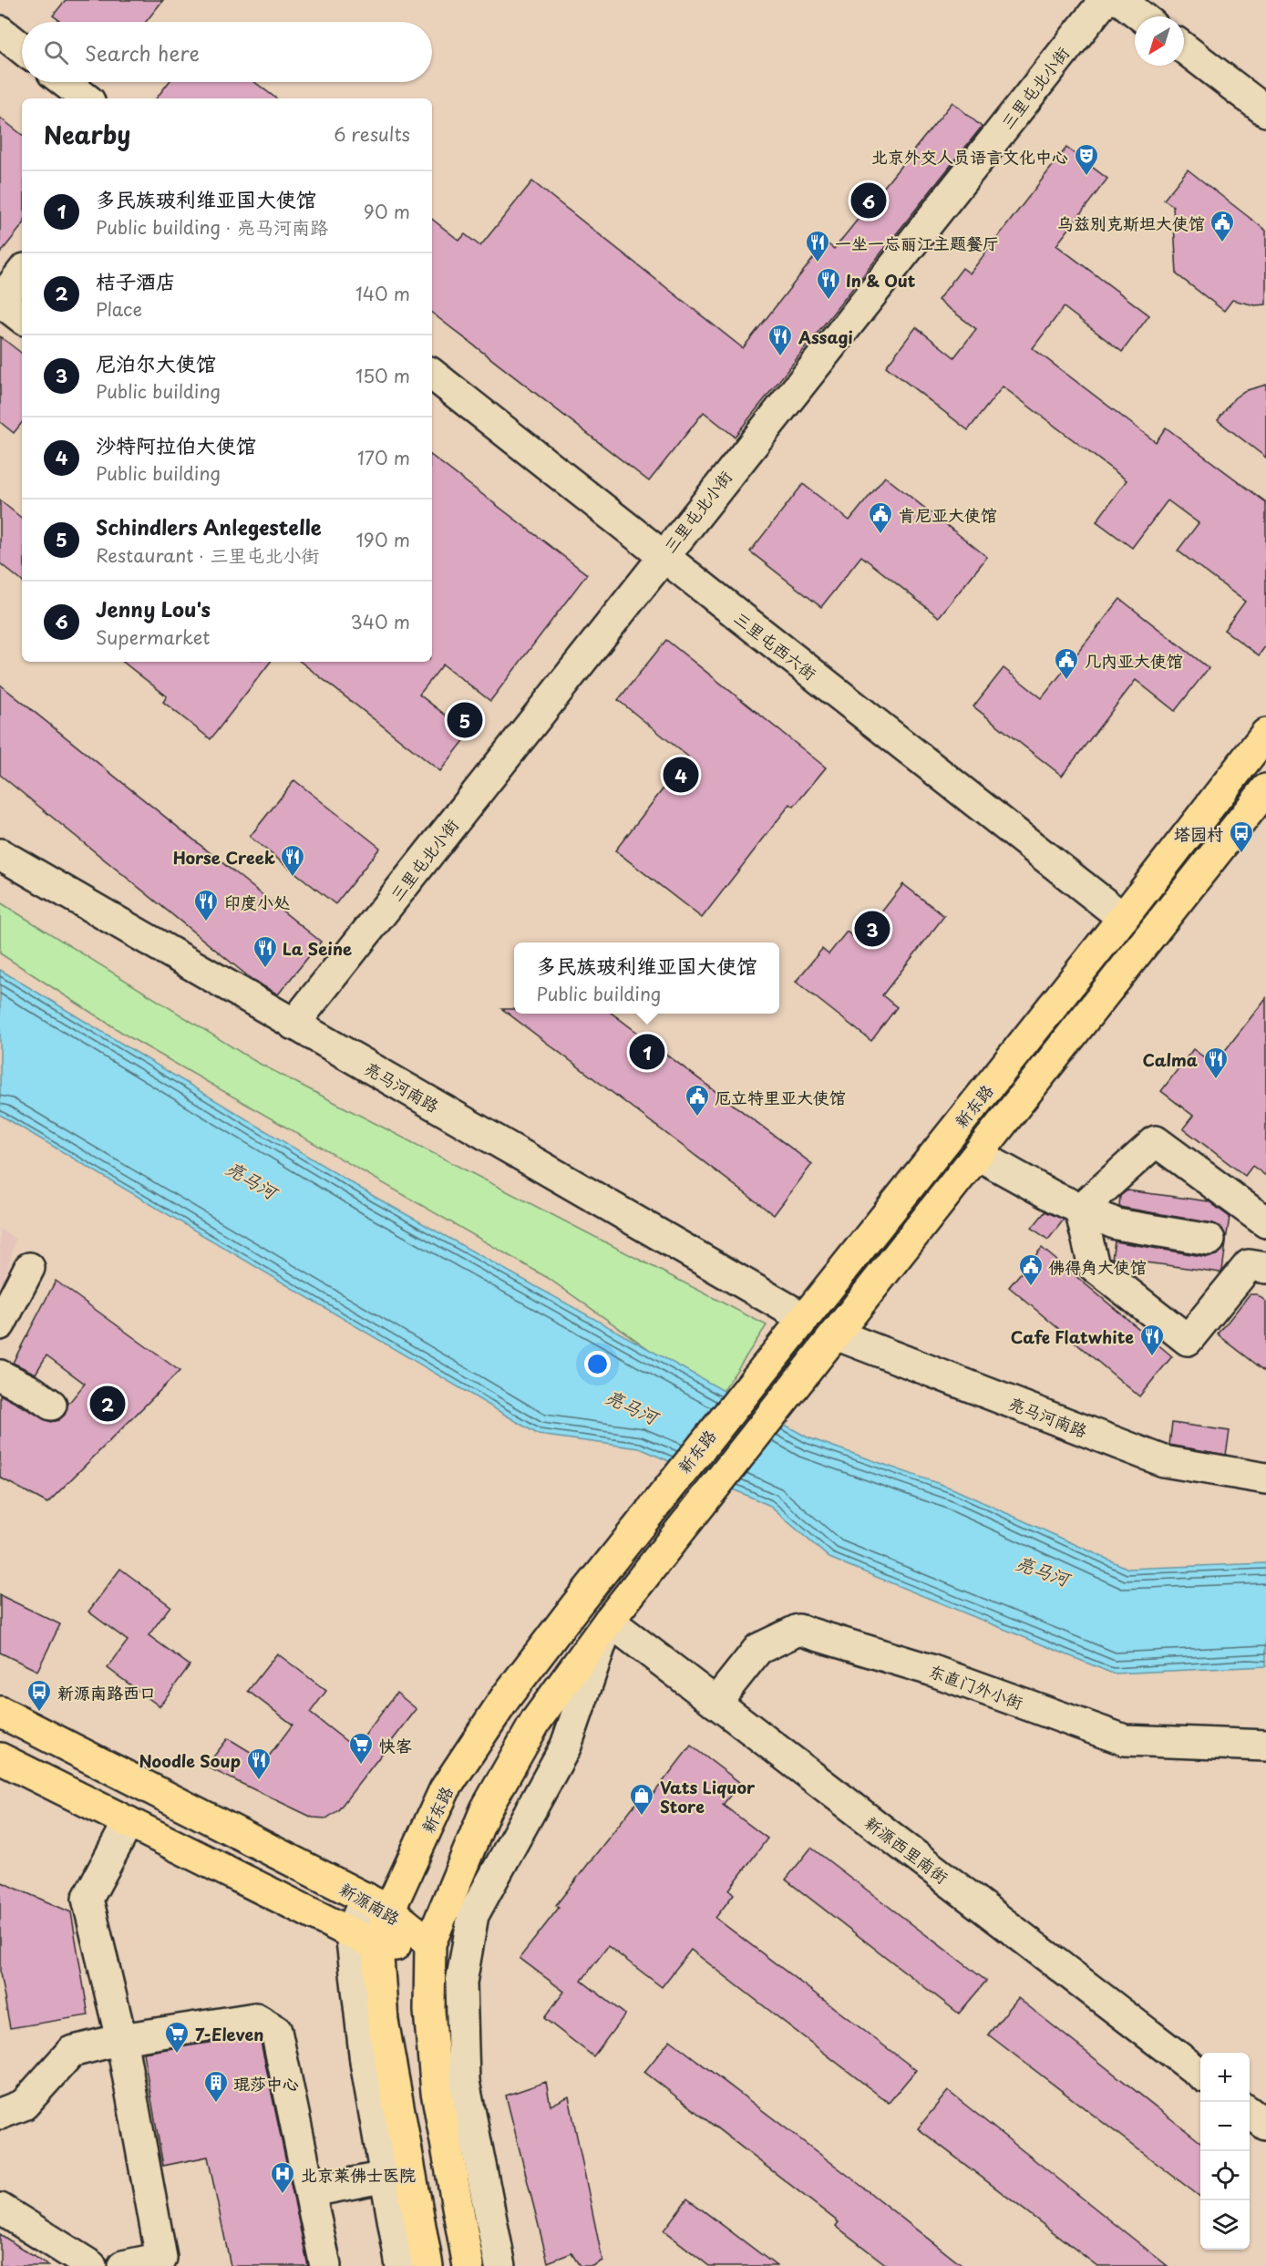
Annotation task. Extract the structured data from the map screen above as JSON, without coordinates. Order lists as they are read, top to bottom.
{
  "streets": {
    "main road": ["新东路", "新源南路"],
    "street": [
      "三里屯北小街",
      "三里屯西六街",
      "亮马河南路",
      "东直门外小街",
      "新源西里南街"
    ]
  },
  "crossings": [
    ["三里屯北小街", "三里屯西六街"],
    ["三里屯北小街", "亮马河南路"],
    ["三里屯西六街", "新东路"],
    ["亮马河南路", "新东路"],
    ["新东路", "新源西里南街"],
    ["新东路", "新源南路"],
    ["东直门外小街", "新源西里南街"]
  ],
  "water": ["亮马河"],
  "places": {
    "theatre": ["北京外交人员语言文化中心"],
    "public building": [
      "乌兹别克斯坦大使馆",
      "肯尼亚大使馆",
      "几内亚大使馆",
      "厄立特里亚大使馆",
      "佛得角大使馆"
    ],
    "restaurant": [
      "一坐一忘丽江主题餐厅",
      "In & Out",
      "Assagi",
      "Horse Creek",
      "印度小处",
      "La Seine",
      "Calma",
      "Cafe Flatwhite",
      "Noodle Soup"
    ],
    "bus stop": ["塔园村", "新源南路西口"],
    "supermarket": ["快客", "7-Eleven"],
    "shop": ["Vats Liquor Store"],
    "building": ["琨莎中心"],
    "hospital": ["北京莱佛士医院"]
  },
  "north": "bottom left",
  "page": {
    "search": "Search here",
    "heading": ["Nearby", "6 results"],
    "list": [
      {
        "mark": "1",
        "name": "多民族玻利维亚国大使馆",
        "note": "Public building · 亮马河南路",
        "value": "90 m"
      },
      {
        "mark": "2",
        "name": "桔子酒店",
        "note": "Place",
        "value": "140 m"
      },
      {
        "mark": "3",
        "name": "尼泊尔大使馆",
        "note": "Public building",
        "value": "150 m"
      },
      {
        "mark": "4",
        "name": "沙特阿拉伯大使馆",
        "note": "Public building",
        "value": "170 m"
      },
      {
        "mark": "5",
        "name": "Schindlers Anlegestelle",
        "note": "Restaurant · 三里屯北小街",
        "value": "190 m"
      },
      {
        "mark": "6",
        "name": "Jenny Lou's",
        "note": "Supermarket",
        "value": "340 m"
      }
    ],
    "pins": [
      "6",
      "5",
      "4",
      "3",
      "1",
      "2"
    ],
    "popup": ["多民族玻利维亚国大使馆", "Public building"],
    "map_buttons": ["+", "−"]
  }
}
